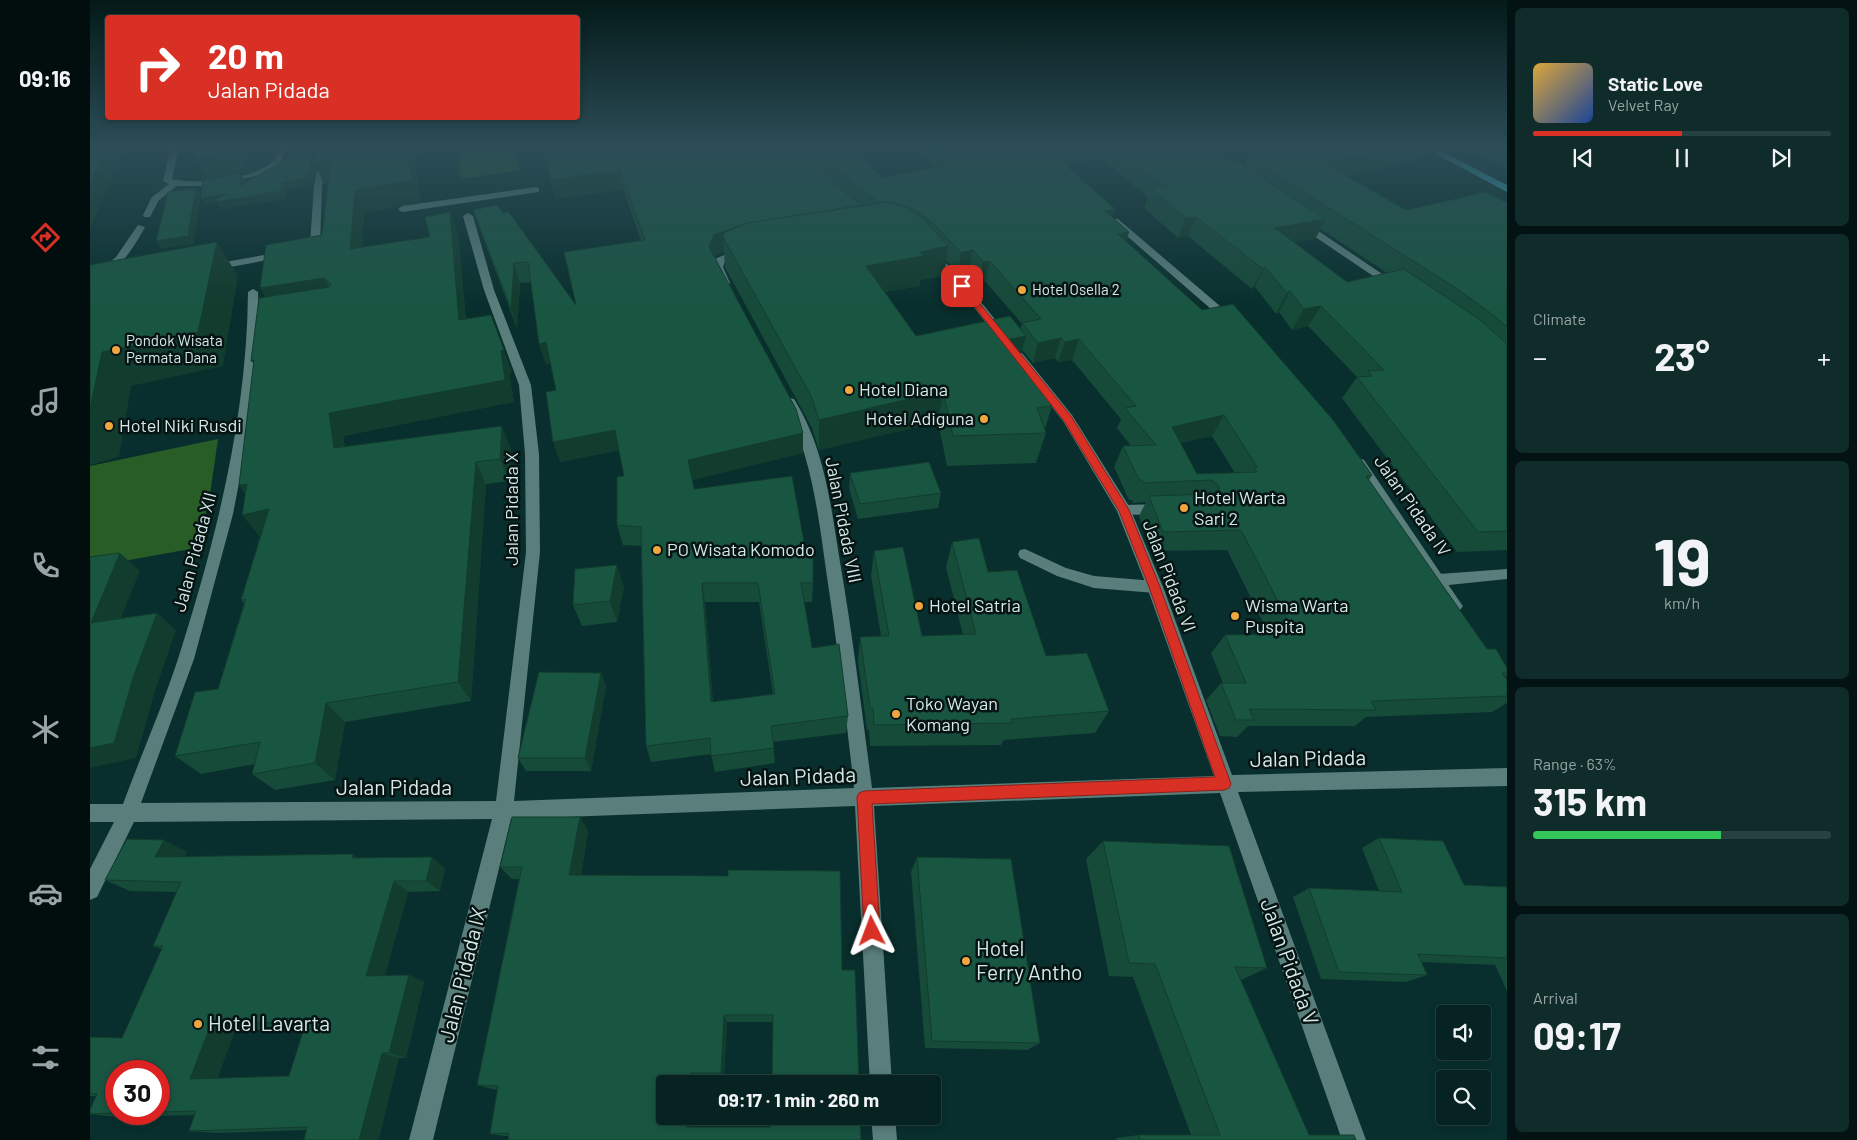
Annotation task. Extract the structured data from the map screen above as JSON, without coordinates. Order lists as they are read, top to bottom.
{
  "streets": {
    "street": [
      "Jalan Pidada IV",
      "Jalan Pidada X",
      "Jalan Pidada VIII",
      "Jalan Pidada XII",
      "Jalan Pidada VI",
      "Jalan Pidada",
      "Jalan Pidada V",
      "Jalan Pidada IX"
    ]
  },
  "crossings": [
    ["Jalan Pidada X", "Jalan Pidada"],
    ["Jalan Pidada X", "Jalan Pidada IX"],
    ["Jalan Pidada VIII", "Jalan Pidada"],
    ["Jalan Pidada XII", "Jalan Pidada"],
    ["Jalan Pidada VI", "Jalan Pidada"],
    ["Jalan Pidada VI", "Jalan Pidada V"],
    ["Jalan Pidada", "Jalan Pidada V"],
    ["Jalan Pidada", "Jalan Pidada IX"]
  ],
  "places": [
    "Hotel Osella 2",
    "Pondok Wisata Permata Dana",
    "Hotel Diana",
    "Hotel Adiguna",
    "Hotel Niki Rusdi",
    "Hotel Warta Sari 2",
    "PO Wisata Komodo",
    "Hotel Satria",
    "Wisma Warta Puspita",
    "Toko Wayan Komang",
    "Hotel Ferry Antho",
    "Hotel Lavarta"
  ],
  "page": {
    "tabs": "09:16",
    "turn": ["20 m", "Jalan Pidada"],
    "song": ["Static Love", "Velvet Ray"],
    "tile": [
      "Climate",
      ["19", "km/h"],
      ["Range · 63%", "315 km"],
      ["Arrival", "09:17"]
    ],
    "heat": ["−", "23°", "+"],
    "limit": "30",
    "trip": "09:17 · 1 min · 260 m"
  }
}
